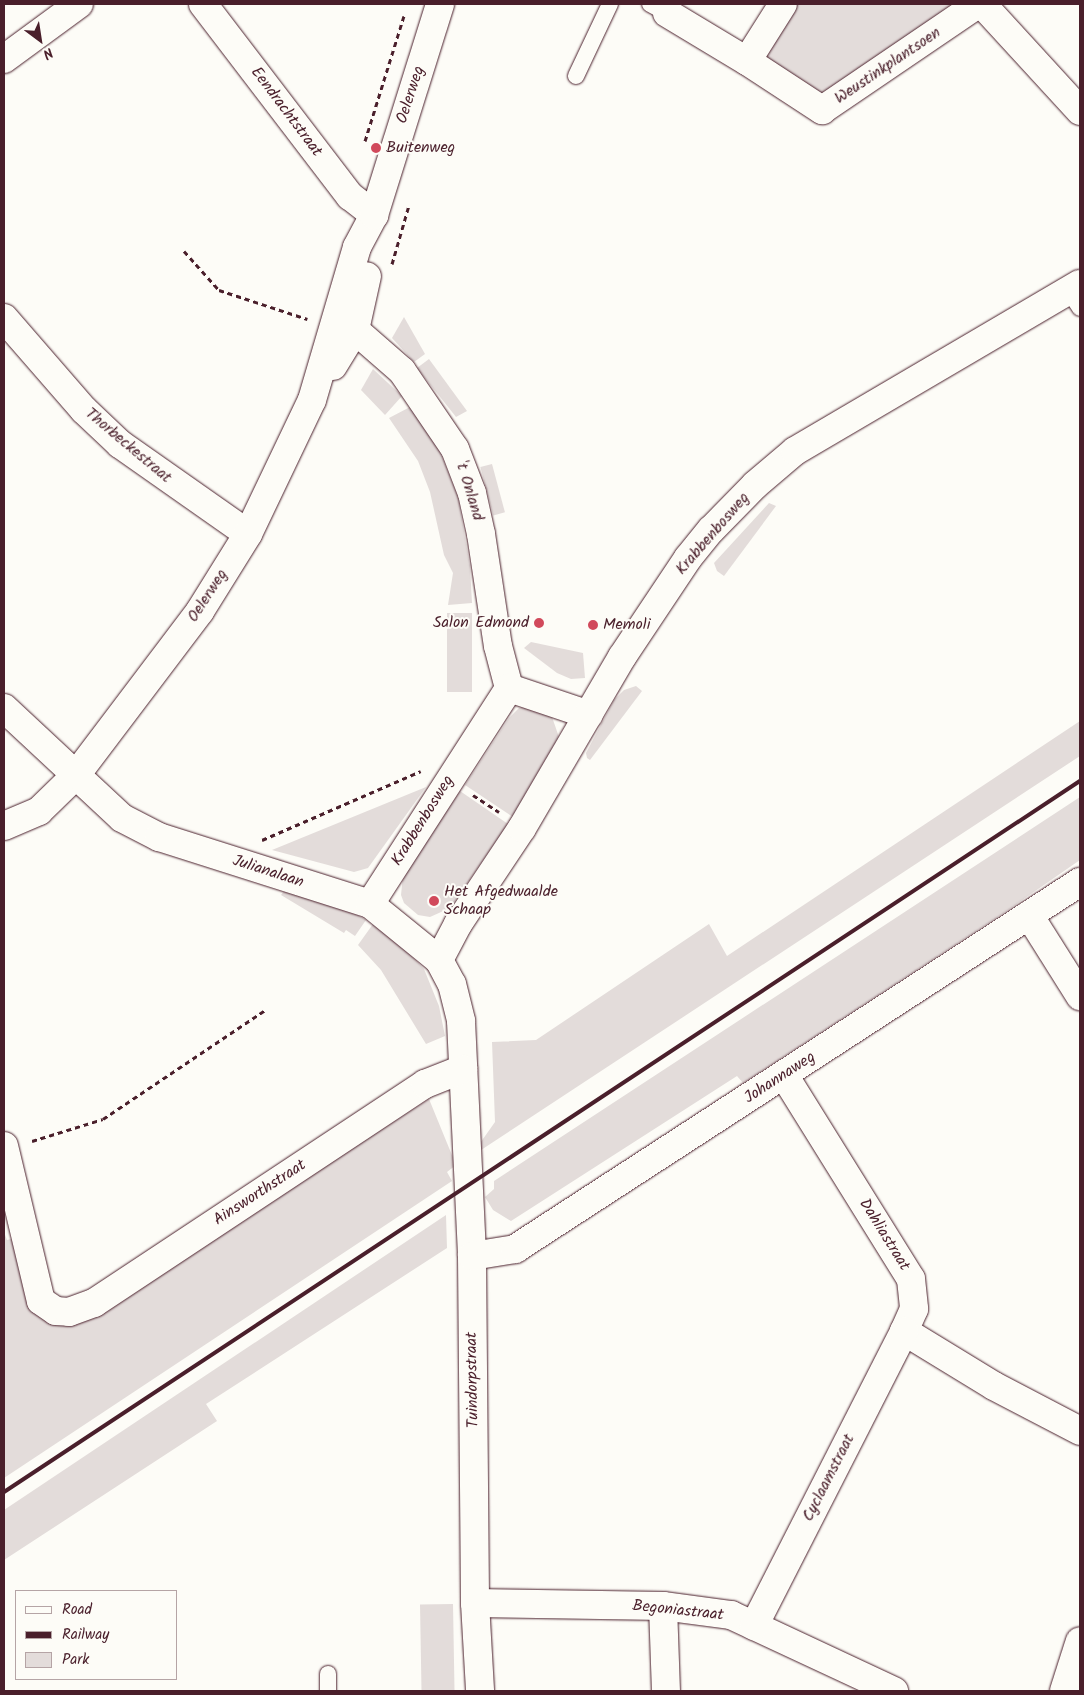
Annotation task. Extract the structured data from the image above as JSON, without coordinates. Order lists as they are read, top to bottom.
{
  "streets": {
    "street": [
      "Weustinkplantsoen",
      "Oelerweg",
      "Eendrachtstraat",
      "Thorbeckestraat",
      "'t Onland",
      "Krabbenbosweg",
      "Julianalaan",
      "Johannaweg",
      "Ainsworthstraat",
      "Dahliastraat",
      "Tuindorpstraat",
      "Cyclaamstraat",
      "Begoniastraat"
    ]
  },
  "crossings": [
    ["Oelerweg", "Eendrachtstraat"],
    ["Oelerweg", "Thorbeckestraat"],
    ["Oelerweg", "'t Onland"],
    ["Oelerweg", "Julianalaan"],
    ["'t Onland", "Krabbenbosweg"],
    ["Krabbenbosweg", "Julianalaan"],
    ["Julianalaan", "Ainsworthstraat"],
    ["Julianalaan", "Tuindorpstraat"],
    ["Johannaweg", "Dahliastraat"],
    ["Johannaweg", "Tuindorpstraat"],
    ["Ainsworthstraat", "Tuindorpstraat"],
    ["Dahliastraat", "Cyclaamstraat"],
    ["Tuindorpstraat", "Begoniastraat"],
    ["Cyclaamstraat", "Begoniastraat"]
  ],
  "places": [
    "Buitenweg",
    "Salon Edmond",
    "Memoli",
    "Het Afgedwaalde Schaap"
  ],
  "legend": ["Road", "Railway", "Park"],
  "north": "bottom right"
}
